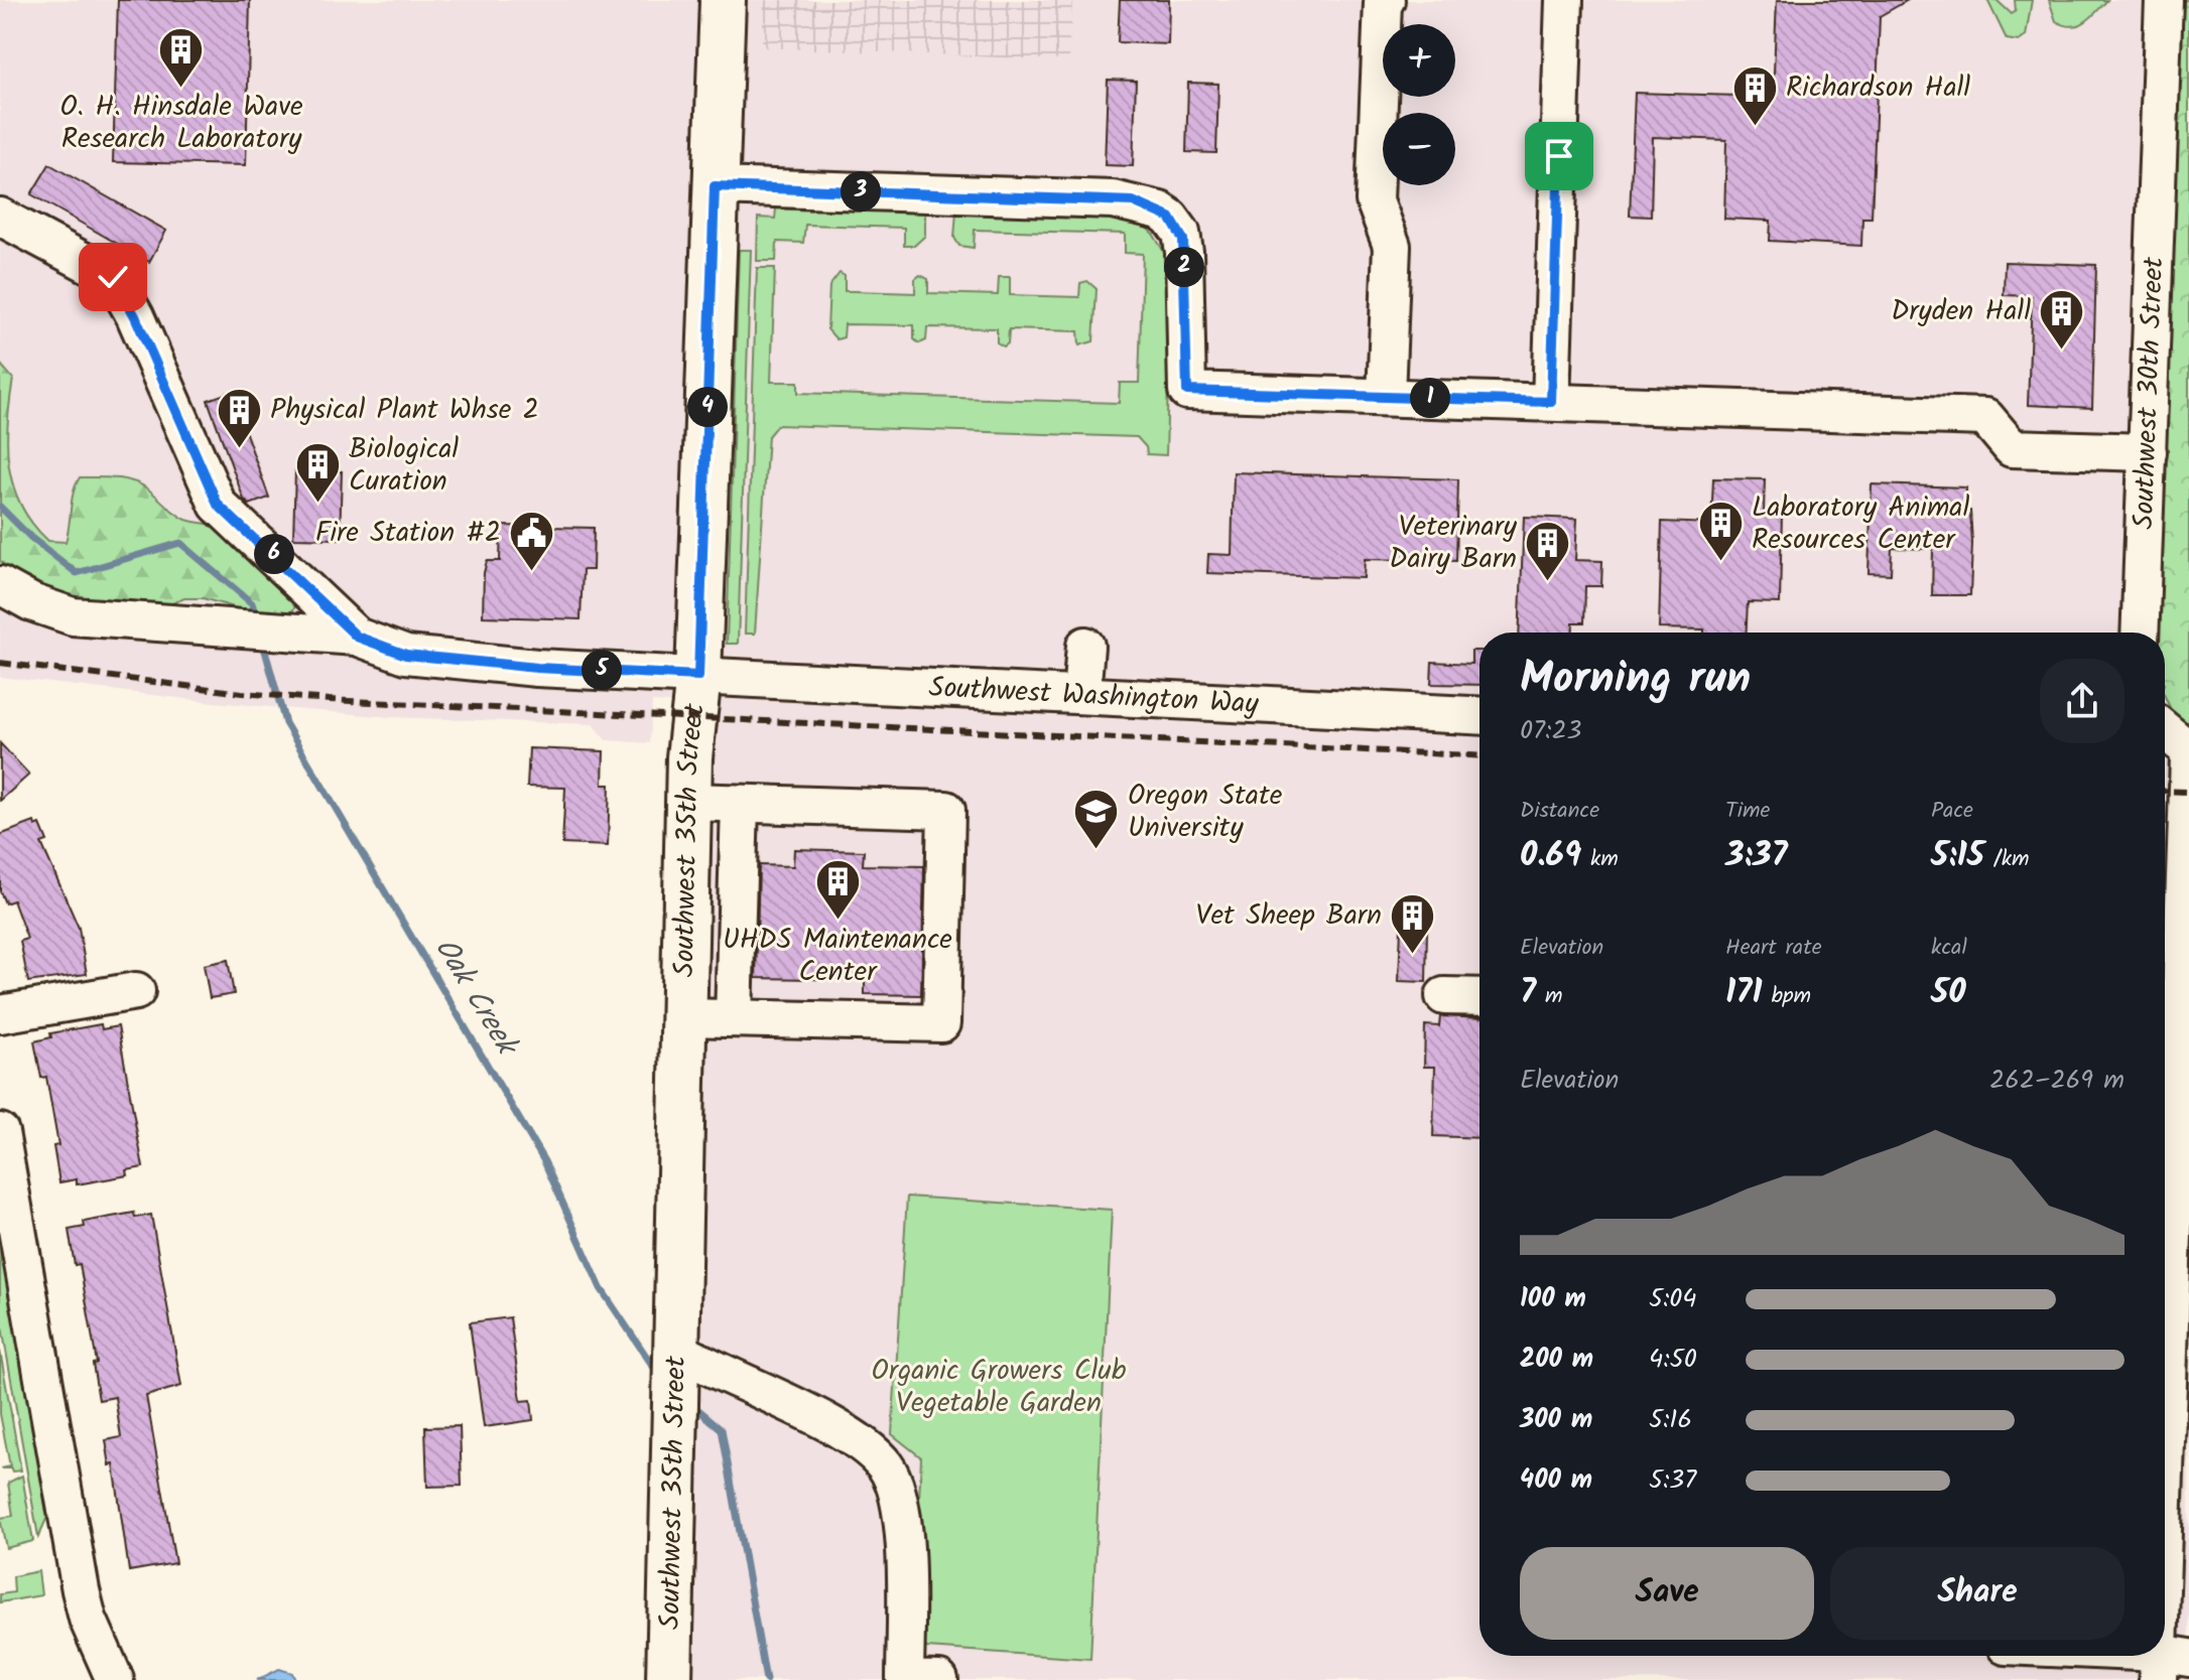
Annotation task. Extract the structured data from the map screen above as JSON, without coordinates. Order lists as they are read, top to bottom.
{
  "streets": {
    "main road": ["Southwest 35th Street"],
    "street": ["Southwest 30th Street", "Southwest Washington Way"]
  },
  "crossings": [
    ["Southwest Washington Way", "Southwest 35th Street"]
  ],
  "water": ["Oak Creek"],
  "parks": ["Organic Growers Club Vegetable Garden"],
  "places": {
    "building": [
      "O. H. Hinsdale Wave Research Laboratory",
      "Richardson Hall",
      "Dryden Hall",
      "Physical Plant Whse 2",
      "Biological Curation",
      "Laboratory Animal Resources Center",
      "Veterinary Dairy Barn",
      "UHDS Maintenance Center",
      "Vet Sheep Barn"
    ],
    "public building": ["Fire Station #2"],
    "school or university": ["Oregon State University"]
  },
  "page": {
    "map_buttons": ["+", "−"],
    "pins": [
      "3",
      "2",
      "1",
      "4",
      "6",
      "5"
    ],
    "heading": ["Morning run", "07:23"],
    "stats": [
      ["Distance", "0.69 km"],
      ["Time", "3:37"],
      ["Pace", "5:15 /km"],
      ["Elevation", "7 m"],
      ["Heart rate", "171 bpm"],
      ["kcal", "50"]
    ],
    "chart": ["Elevation", "262–269 m"],
    "list": [
      {
        "name": "100 m",
        "note": "5:04"
      },
      {
        "name": "200 m",
        "note": "4:50"
      },
      {
        "name": "300 m",
        "note": "5:16"
      },
      {
        "name": "400 m",
        "note": "5:37"
      }
    ],
    "buttons": ["Save", "Share"]
  }
}
